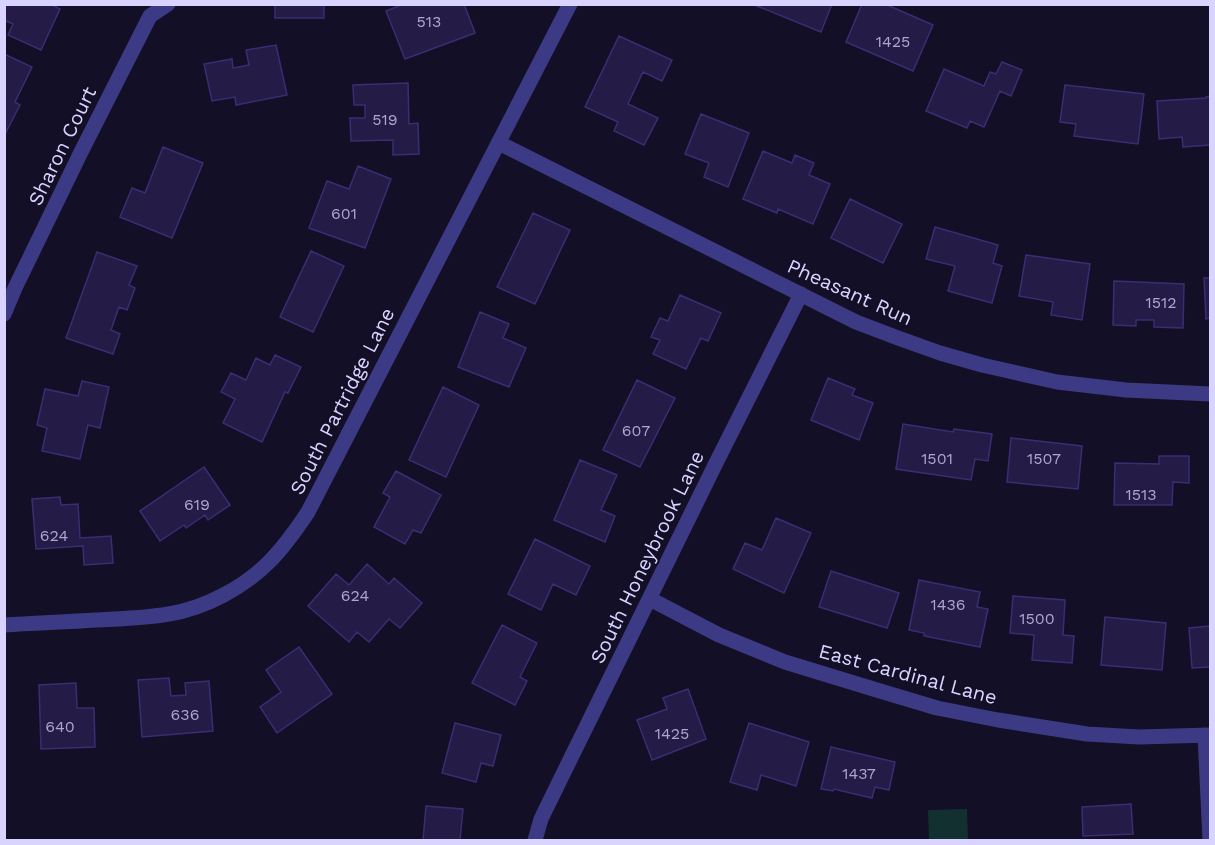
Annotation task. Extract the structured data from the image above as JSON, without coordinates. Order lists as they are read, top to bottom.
{
  "streets": {
    "street": [
      "Sharon Court",
      "Pheasant Run",
      "South Partridge Lane",
      "South Honeybrook Lane",
      "East Cardinal Lane"
    ]
  },
  "crossings": [
    ["Pheasant Run", "South Partridge Lane"],
    ["Pheasant Run", "South Honeybrook Lane"],
    ["South Honeybrook Lane", "East Cardinal Lane"]
  ],
  "house_numbers": [
    "513",
    "1425",
    "519",
    "601",
    "1512",
    "607",
    "1501",
    "1507",
    "1513",
    "619",
    "624",
    "624",
    "1436",
    "1500",
    "636",
    "640",
    "1425",
    "1437"
  ]
}
